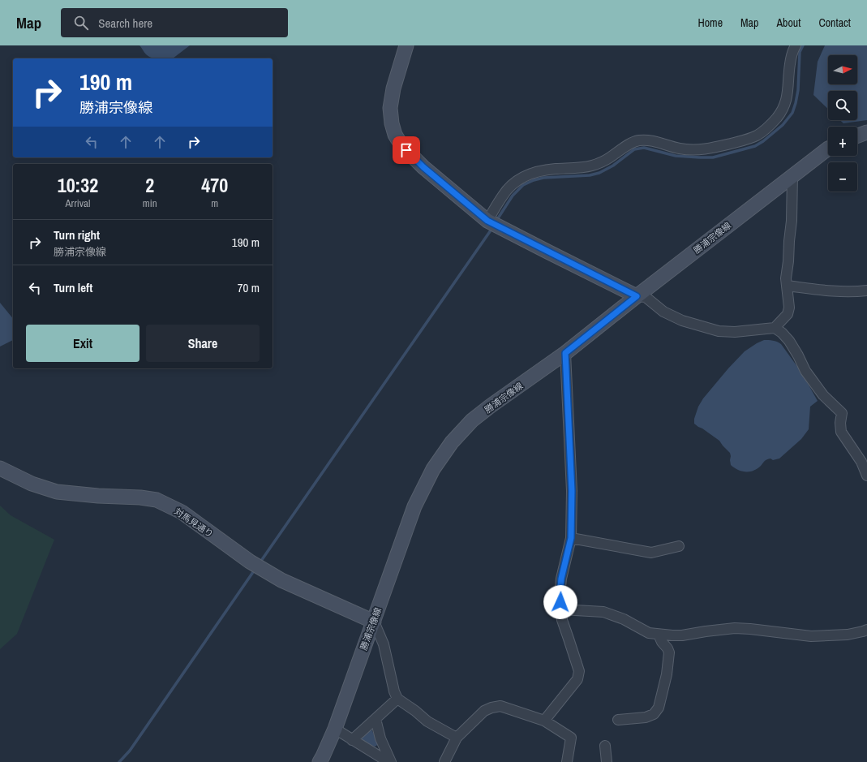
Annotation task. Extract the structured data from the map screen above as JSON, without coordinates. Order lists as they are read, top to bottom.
{
  "streets": {
    "main road": ["勝浦宗像線", "対馬見通り"]
  },
  "crossings": [
    ["勝浦宗像線", "対馬見通り"]
  ],
  "north": "right",
  "page": {
    "header": "Map",
    "search": "Search here",
    "nav": [
      "Home",
      "Map",
      "About",
      "Contact"
    ],
    "map_buttons": ["+", "−"],
    "turn": ["190 m", "勝浦宗像線"],
    "eta": [
      "10:32",
      "Arrival",
      "2",
      "min",
      "470",
      "m"
    ],
    "list": [
      {
        "name": "Turn right",
        "note": "勝浦宗像線",
        "value": "190 m"
      },
      {
        "name": "Turn left",
        "value": "70 m"
      }
    ],
    "buttons": ["Exit", "Share"]
  }
}
